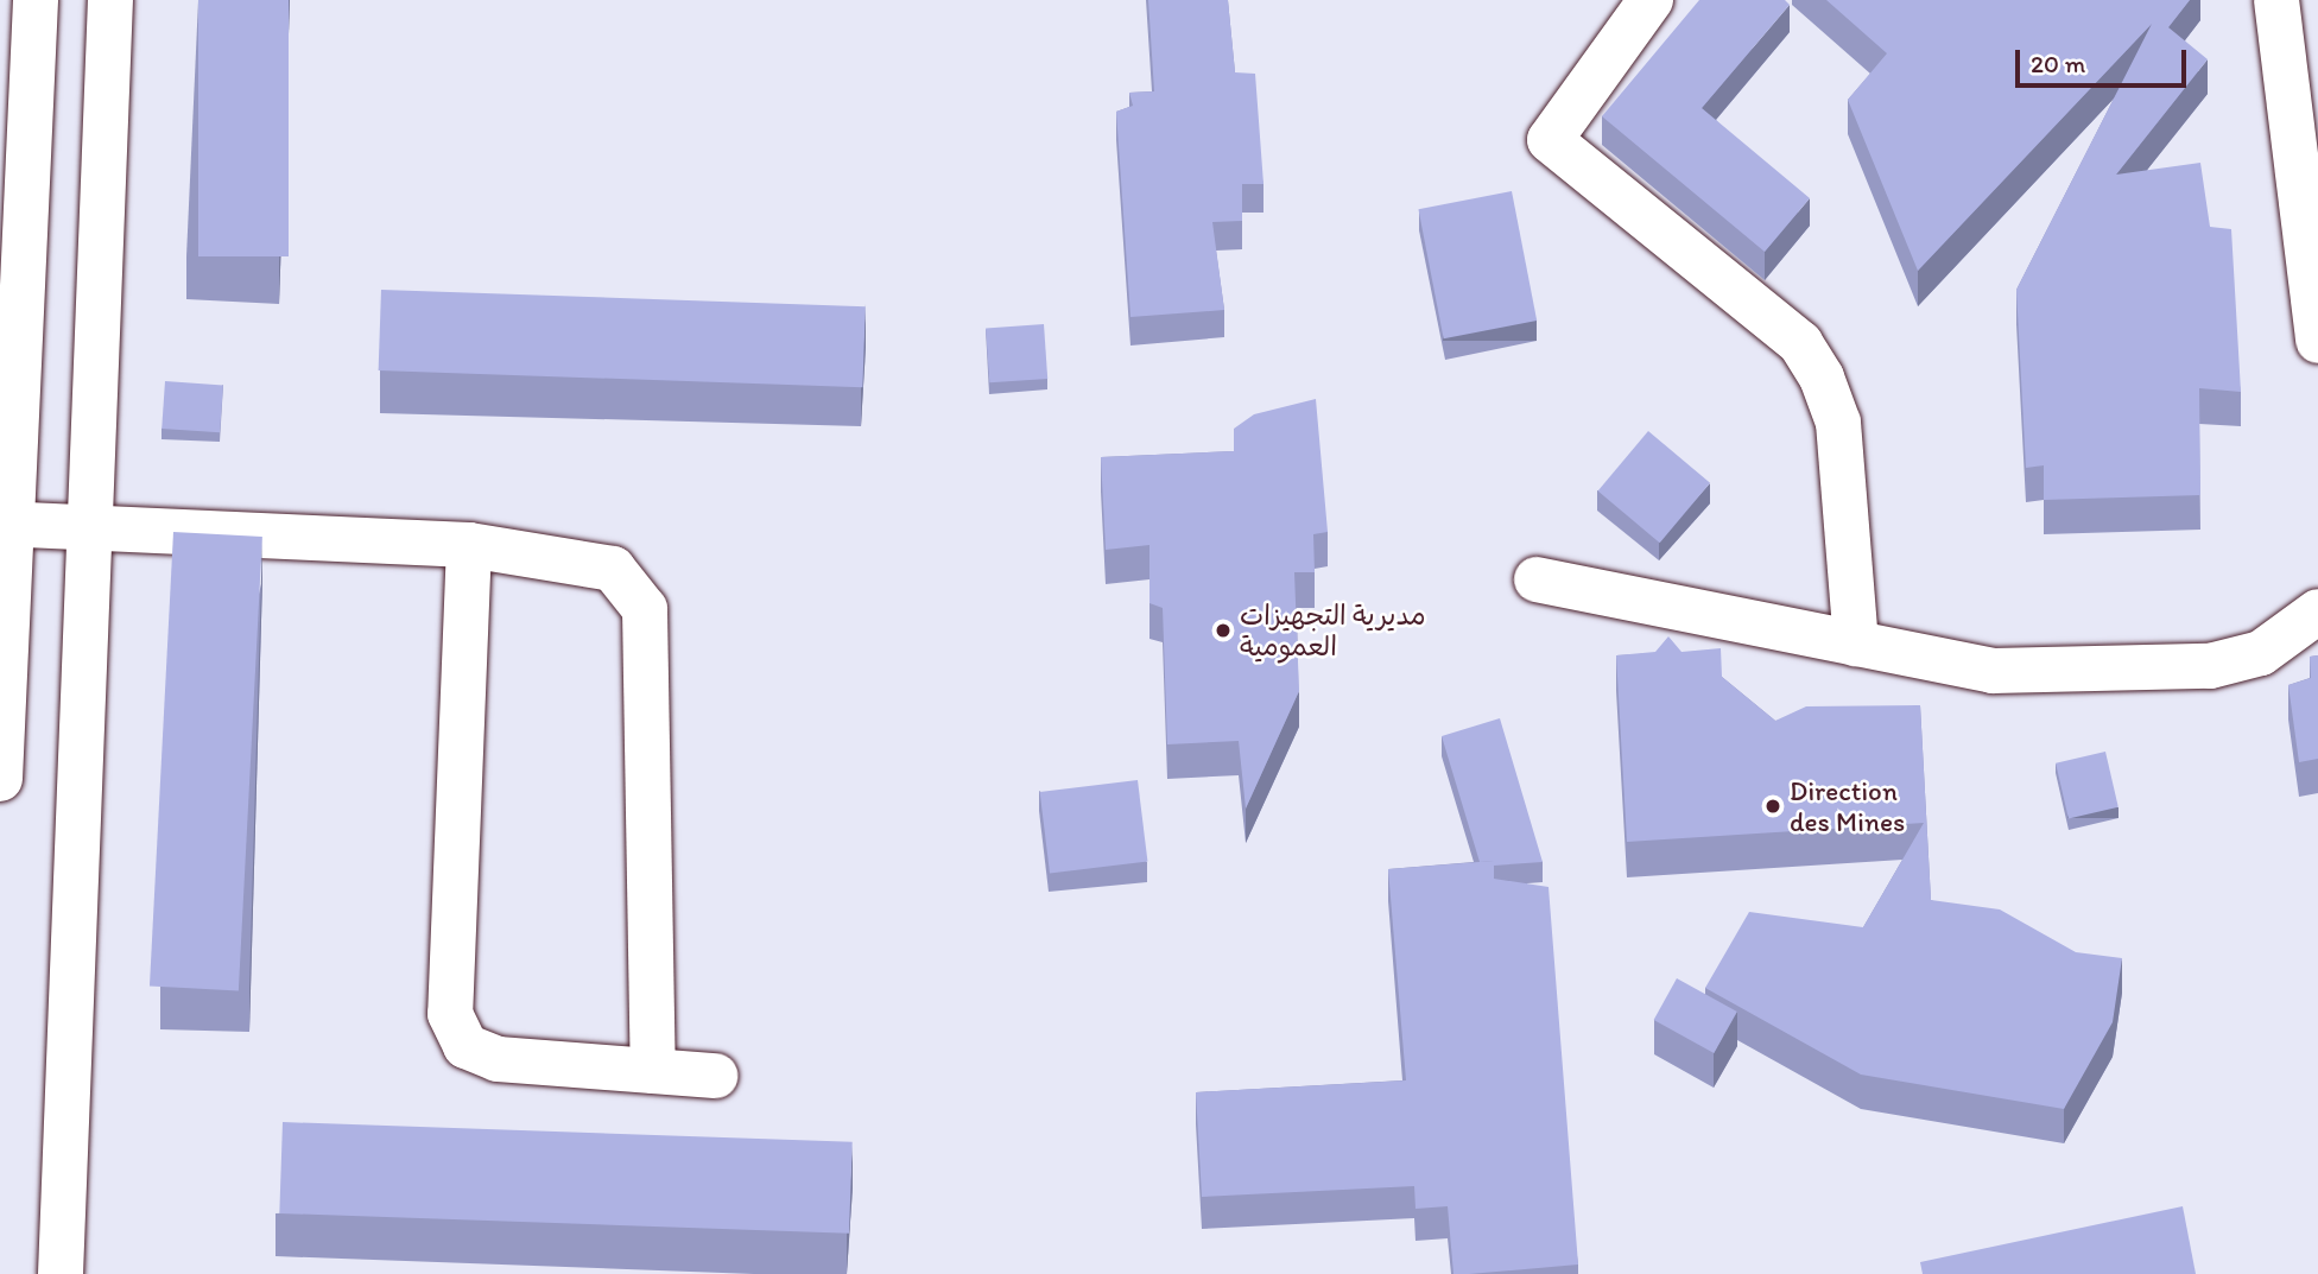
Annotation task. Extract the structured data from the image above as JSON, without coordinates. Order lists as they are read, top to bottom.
{
  "places": ["مديرية التجهيزات العمومية", "Direction des Mines"],
  "scale_bar": "20 m"
}
